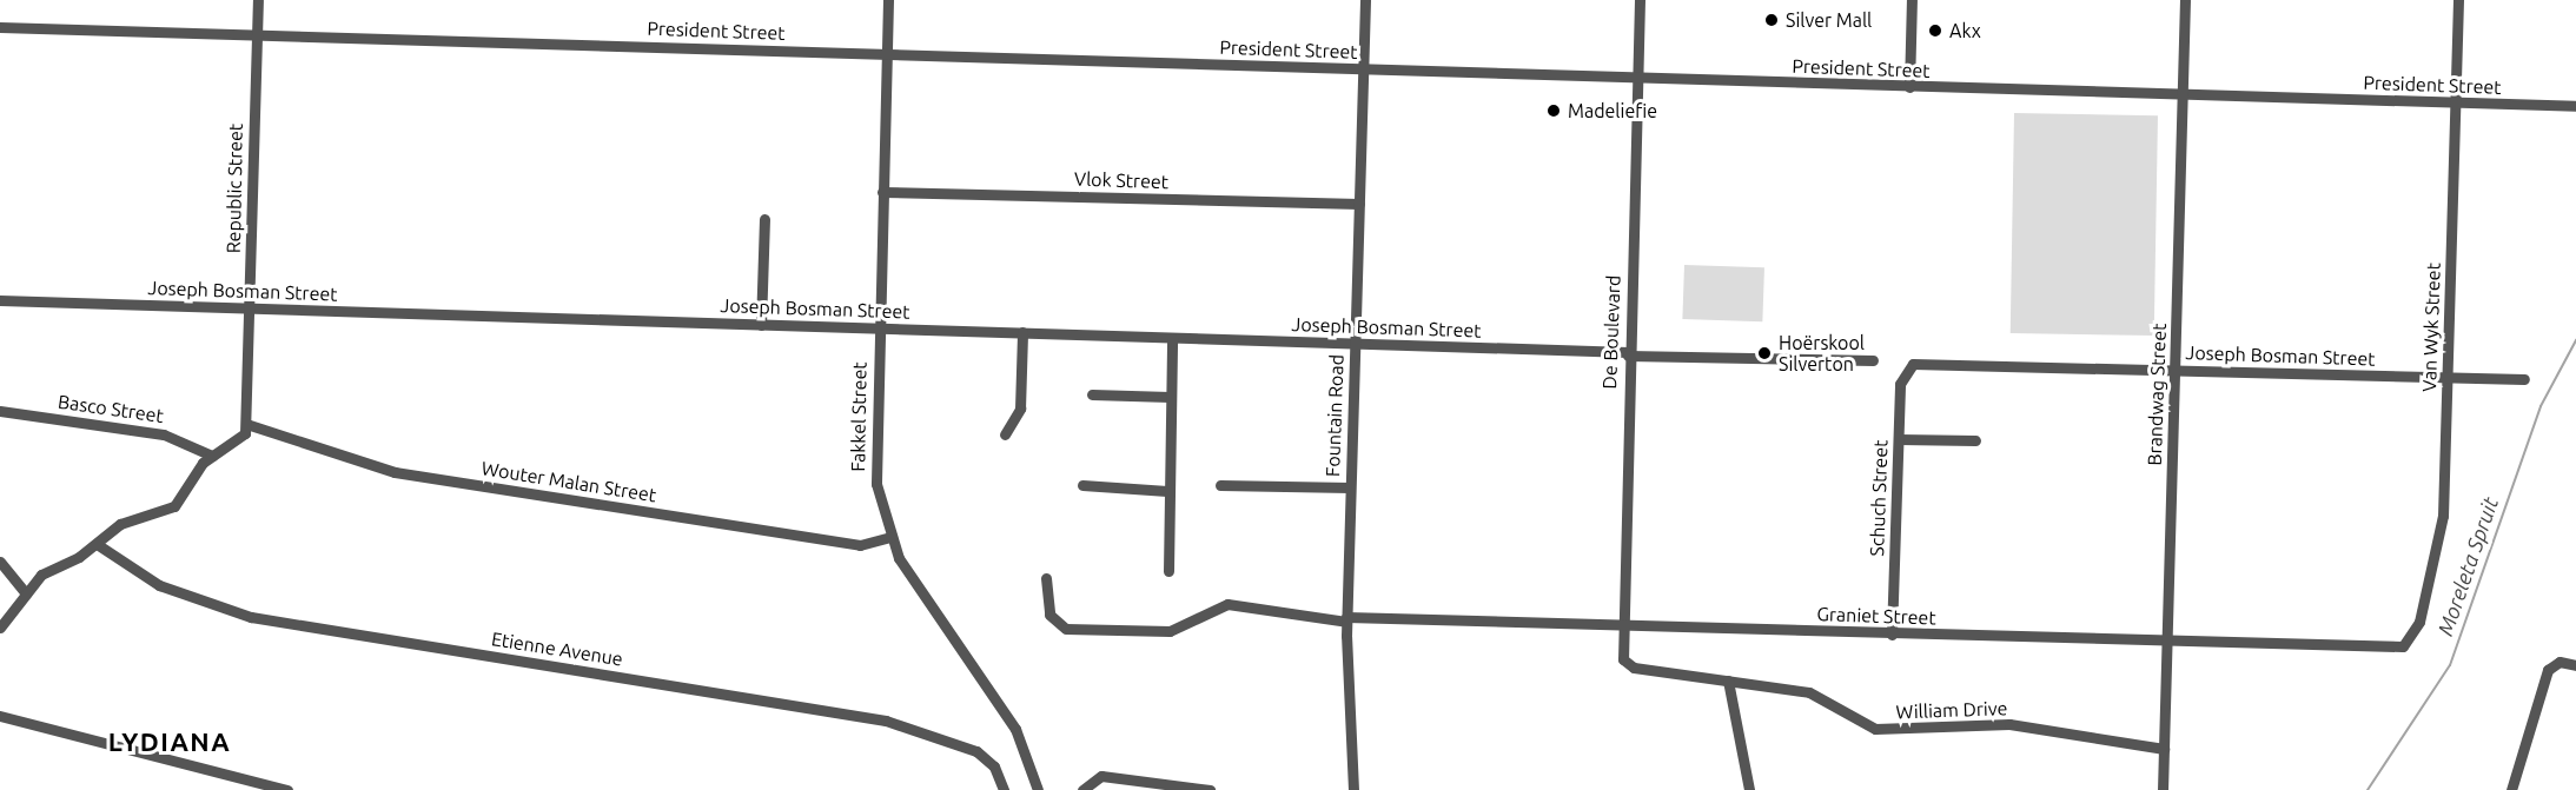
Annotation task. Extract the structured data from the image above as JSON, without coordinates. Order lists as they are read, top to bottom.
{
  "streets": {
    "street": [
      "President Street",
      "Vlok Street",
      "Republic Street",
      "Joseph Bosman Street",
      "Van Wyk Street",
      "De Boulevard",
      "Brandwag Street",
      "Basco Street",
      "Fountain Road",
      "Fakkel Street",
      "Wouter Malan Street",
      "Schuch Street",
      "Graniet Street",
      "Etienne Avenue",
      "William Drive"
    ]
  },
  "crossings": [
    ["President Street", "Republic Street"],
    ["President Street", "Van Wyk Street"],
    ["President Street", "De Boulevard"],
    ["President Street", "Brandwag Street"],
    ["President Street", "Fountain Road"],
    ["President Street", "Fakkel Street"],
    ["Vlok Street", "Fountain Road"],
    ["Vlok Street", "Fakkel Street"],
    ["Republic Street", "Joseph Bosman Street"],
    ["Republic Street", "Wouter Malan Street"],
    ["Joseph Bosman Street", "Van Wyk Street"],
    ["Joseph Bosman Street", "De Boulevard"],
    ["Joseph Bosman Street", "Brandwag Street"],
    ["Joseph Bosman Street", "Fountain Road"],
    ["Joseph Bosman Street", "Fakkel Street"],
    ["Joseph Bosman Street", "Schuch Street"],
    ["Van Wyk Street", "Graniet Street"],
    ["De Boulevard", "Graniet Street"],
    ["De Boulevard", "William Drive"],
    ["Brandwag Street", "Graniet Street"],
    ["Brandwag Street", "William Drive"],
    ["Fountain Road", "Graniet Street"],
    ["Fakkel Street", "Wouter Malan Street"],
    ["Schuch Street", "Graniet Street"]
  ],
  "districts": ["LYDIANA"],
  "water": ["Moreleta Spruit"],
  "places": [
    "Silver Mall",
    "Akx",
    "Madeliefie",
    "Hoërskool Silverton"
  ]
}
